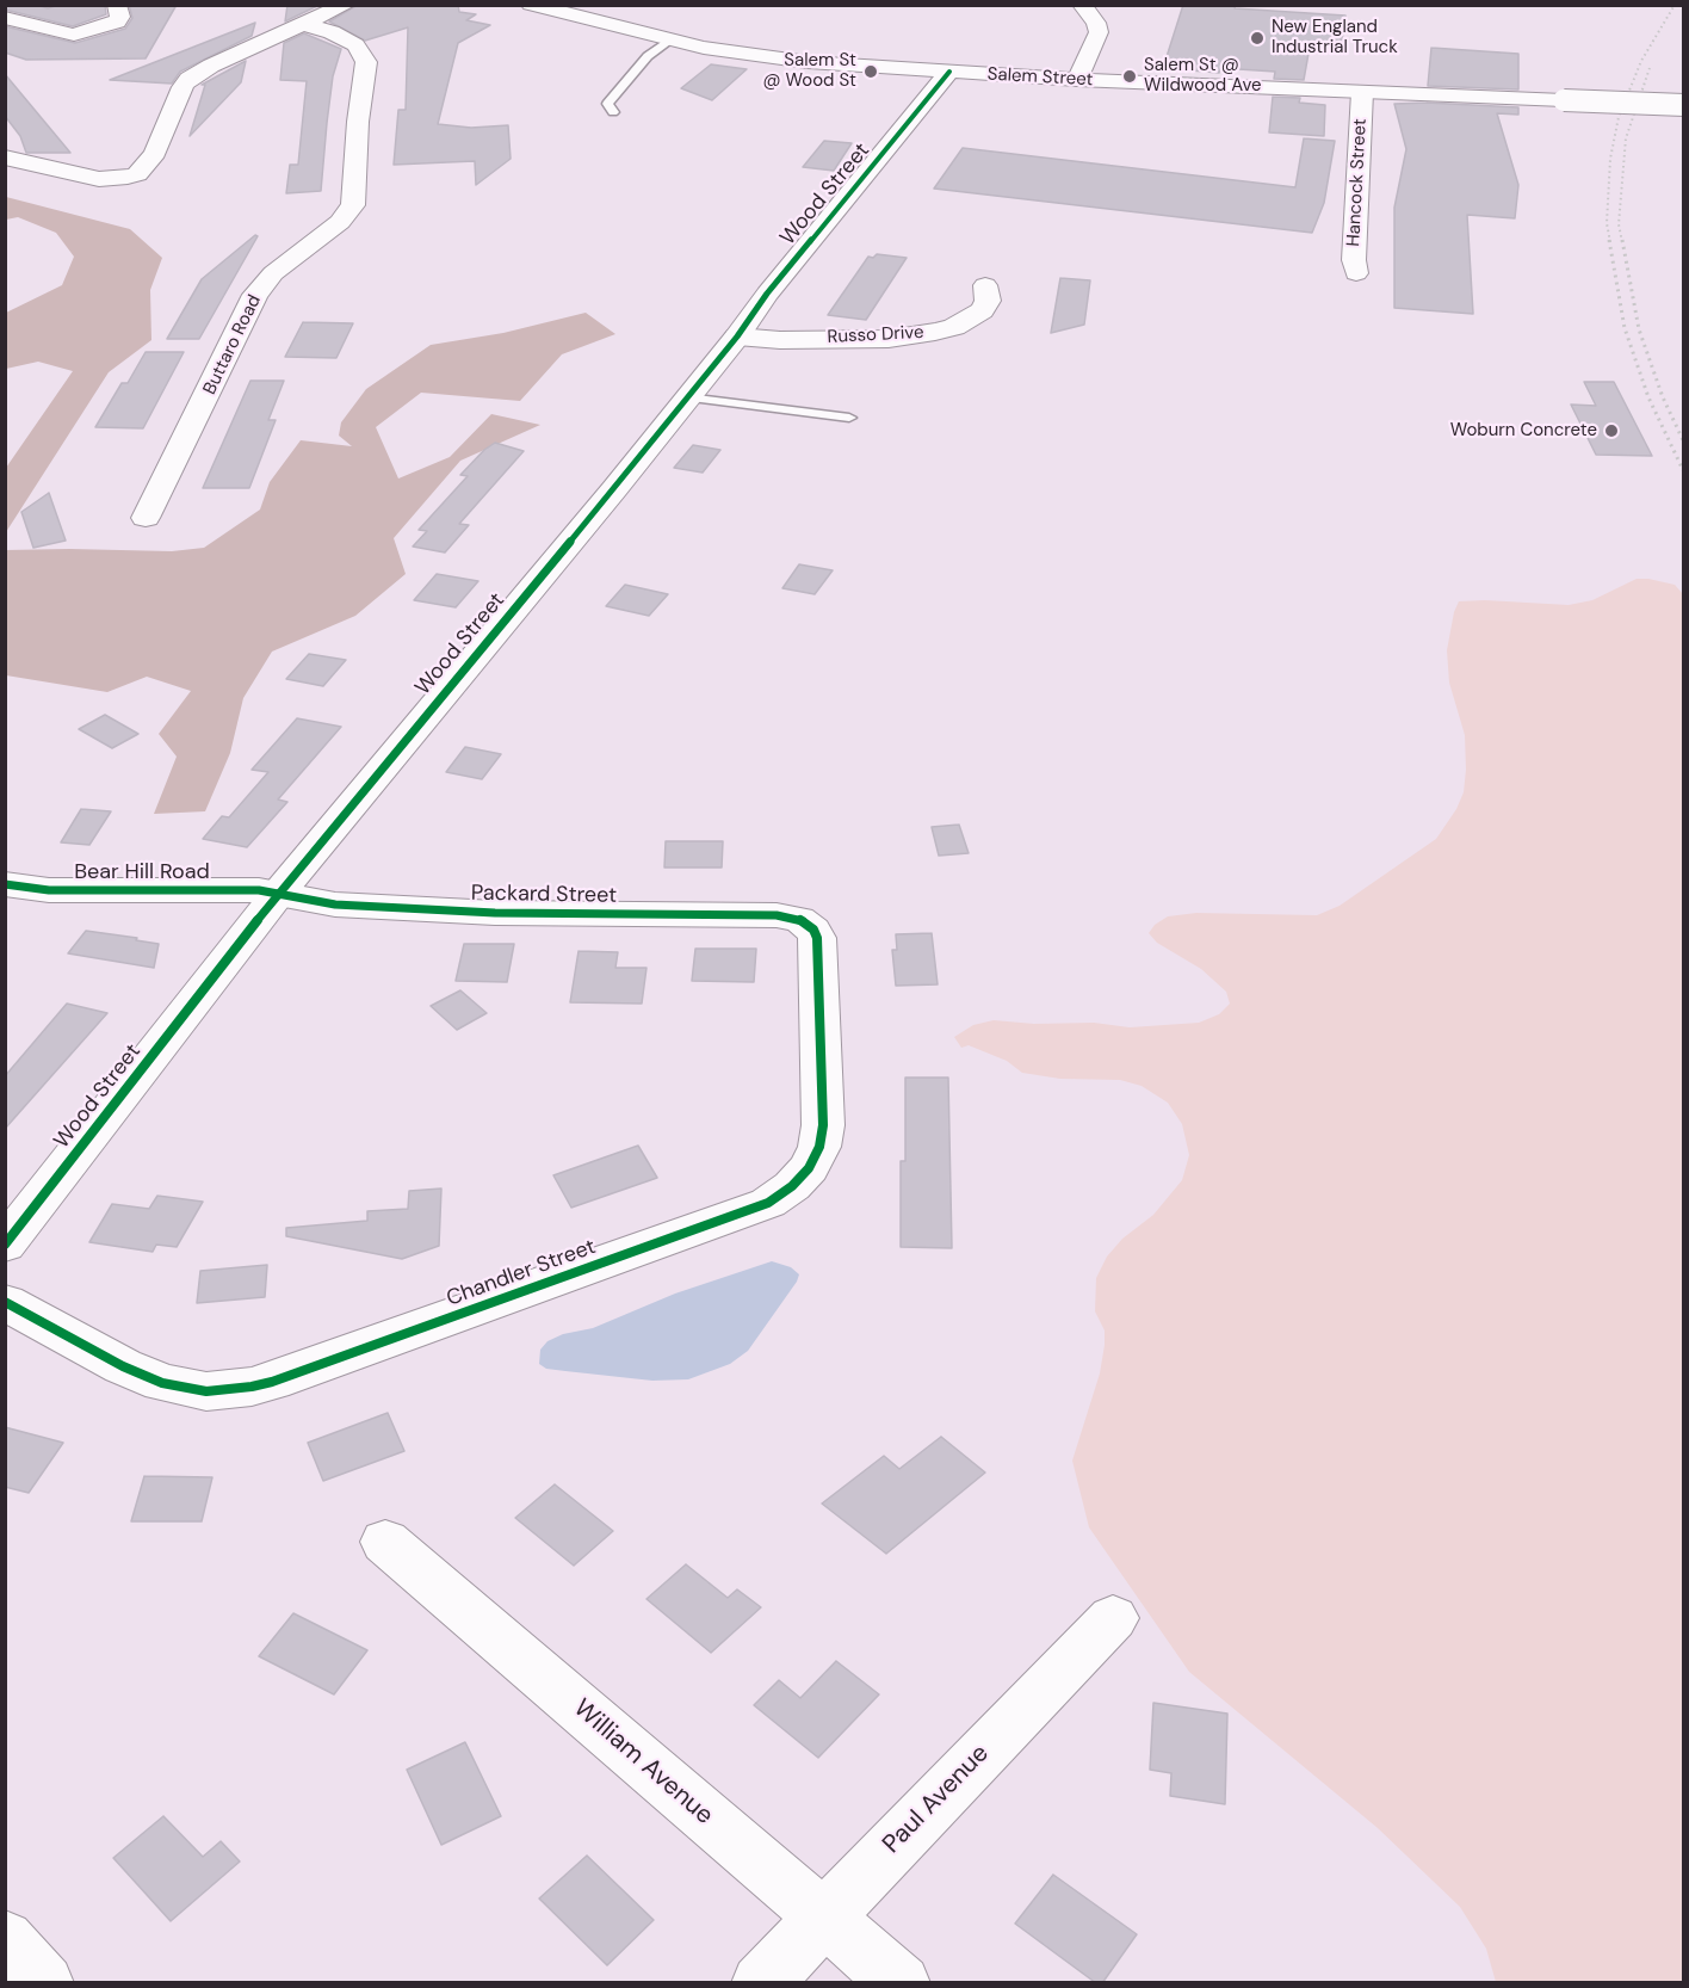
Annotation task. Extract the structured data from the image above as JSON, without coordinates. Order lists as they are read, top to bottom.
{
  "streets": {
    "street": [
      "Salem Street",
      "Hancock Street",
      "Wood Street",
      "Russo Drive",
      "Buttaro Road",
      "Bear Hill Road",
      "Packard Street",
      "Chandler Street",
      "William Avenue",
      "Paul Avenue"
    ]
  },
  "crossings": [
    ["Salem Street", "Hancock Street"],
    ["Salem Street", "Wood Street"],
    ["Wood Street", "Russo Drive"],
    ["Wood Street", "Bear Hill Road"],
    ["Wood Street", "Packard Street"],
    ["Bear Hill Road", "Packard Street"],
    ["Packard Street", "Chandler Street"],
    ["William Avenue", "Paul Avenue"]
  ],
  "places": [
    "New England Industrial Truck",
    "Salem St @ Wood St",
    "Salem St @ Wildwood Ave",
    "Woburn Concrete"
  ]
}
